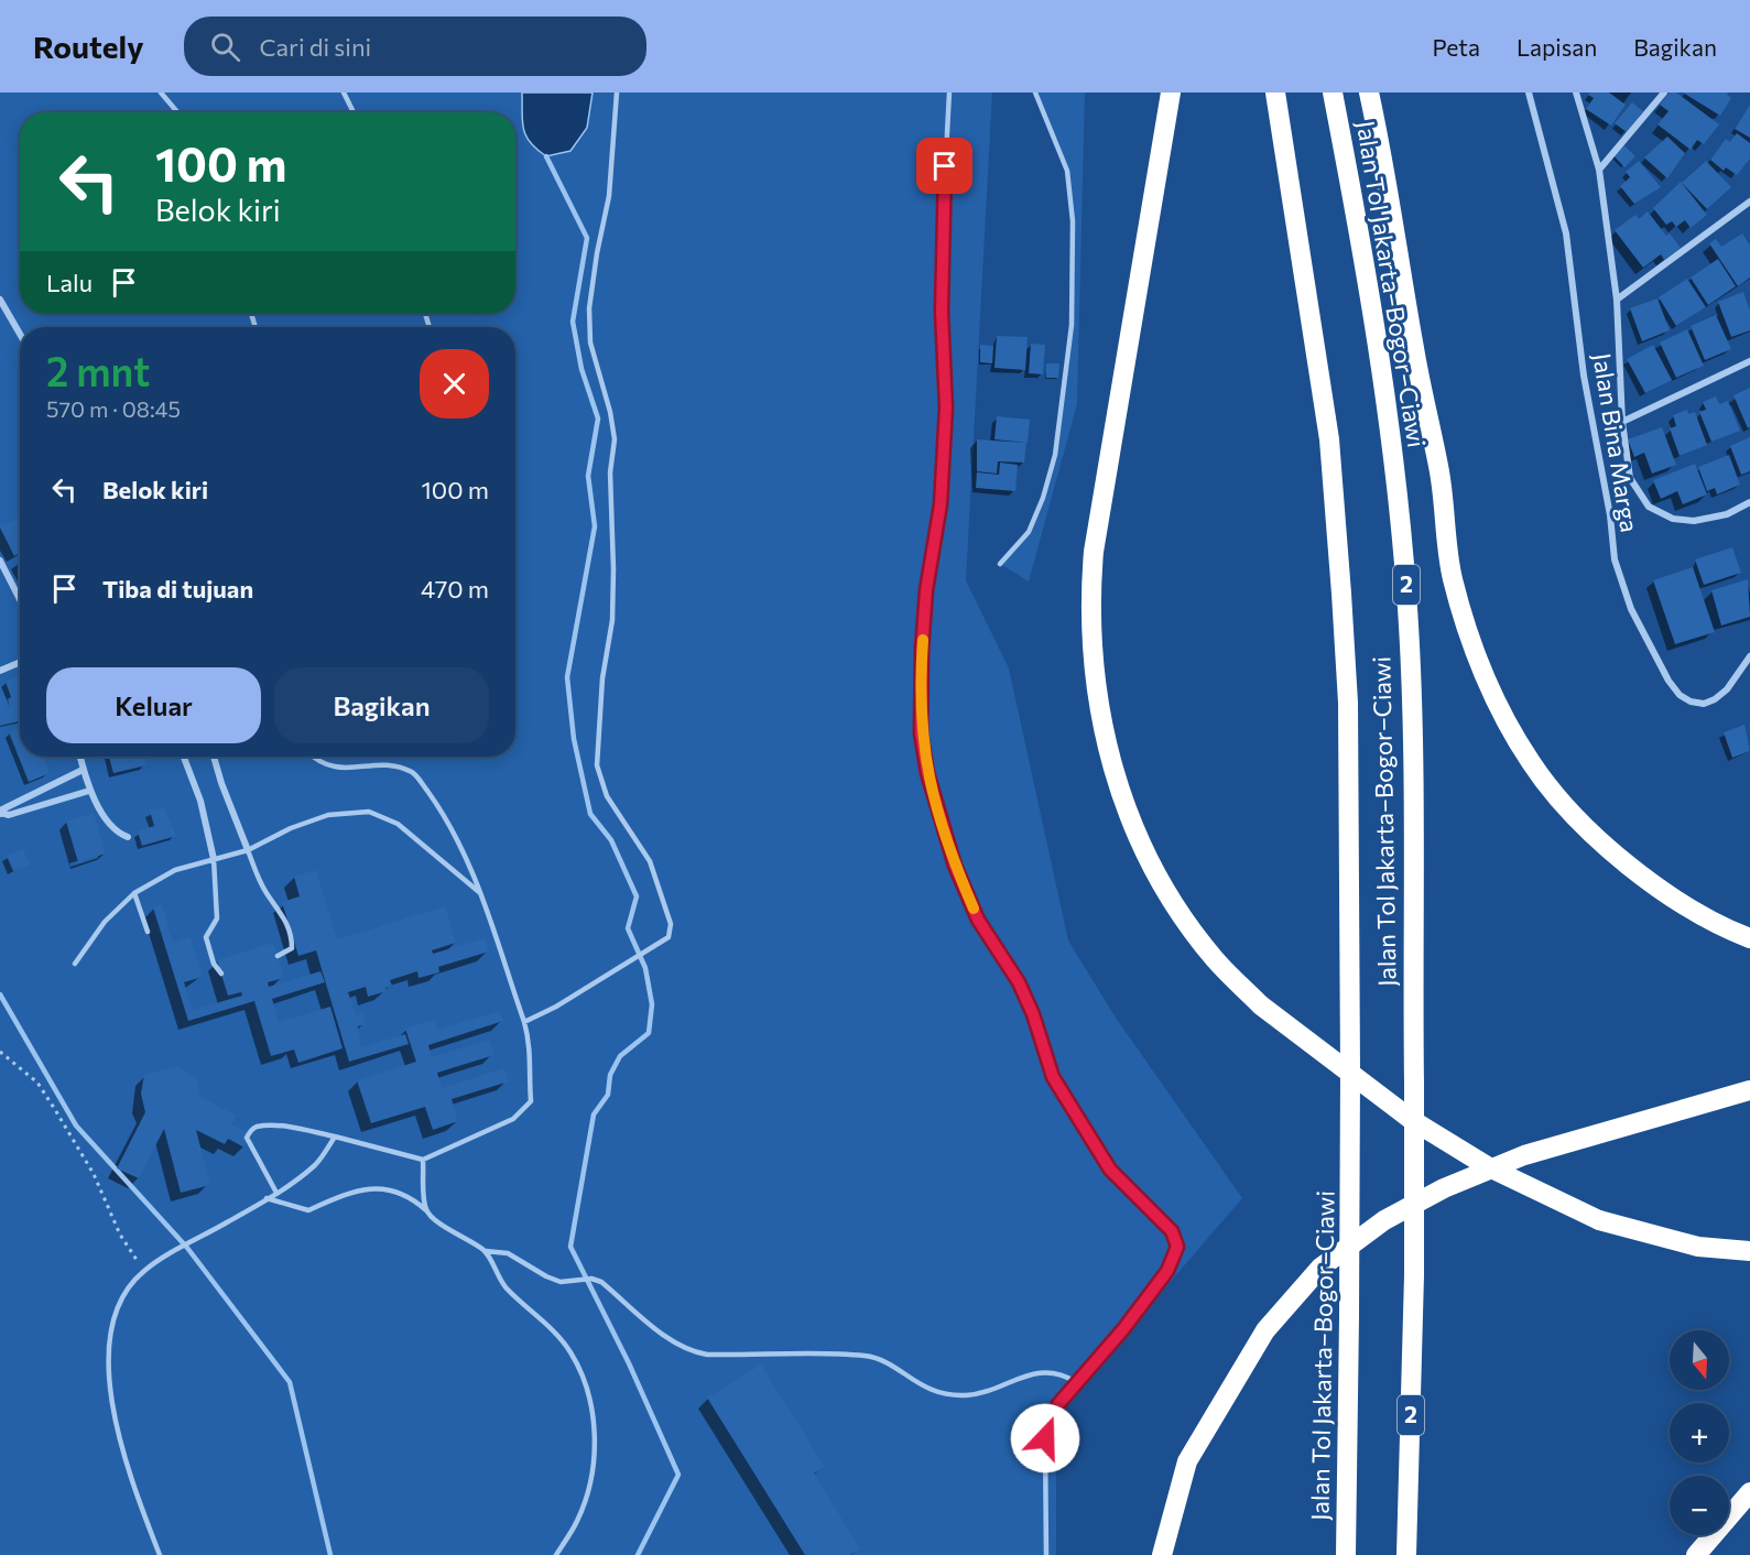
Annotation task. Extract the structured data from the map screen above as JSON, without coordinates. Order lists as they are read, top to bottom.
{
  "streets": {
    "highway": ["Jalan Tol Jakarta–Bogor–Ciawi", "2"],
    "street": ["Jalan Bina Marga"]
  },
  "north": "bottom",
  "page": {
    "header": "Routely",
    "search": "Cari di sini",
    "nav": ["Peta", "Lapisan", "Bagikan"],
    "turn": ["100 m", "Belok kiri"],
    "then": "Lalu",
    "heading": ["2 mnt", "570 m · 08:45"],
    "list": [
      {
        "name": "Belok kiri",
        "value": "100 m"
      },
      {
        "name": "Tiba di tujuan",
        "value": "470 m"
      }
    ],
    "buttons": ["Keluar", "Bagikan"],
    "map_buttons": ["+", "−"]
  }
}
